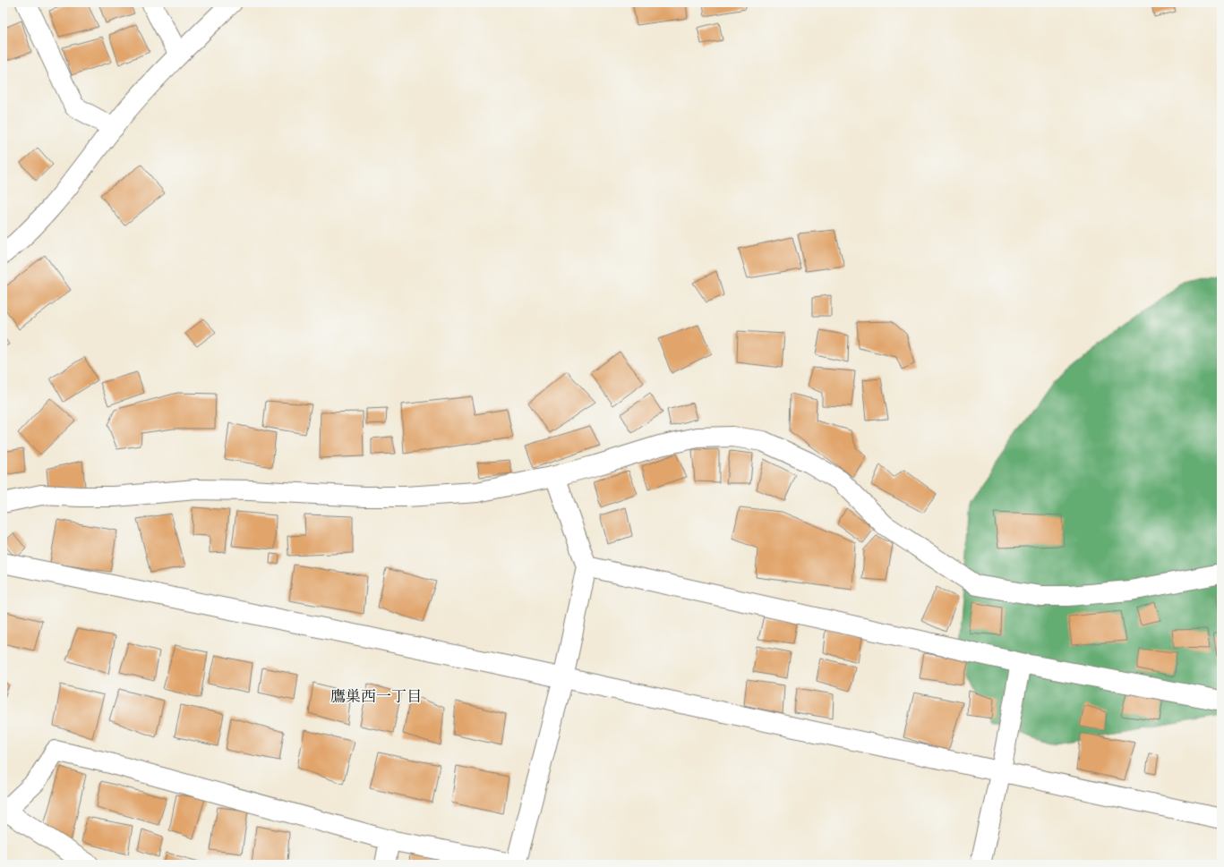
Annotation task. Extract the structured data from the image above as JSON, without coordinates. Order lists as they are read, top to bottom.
{
  "districts": ["鷹巣西一丁目"]
}
